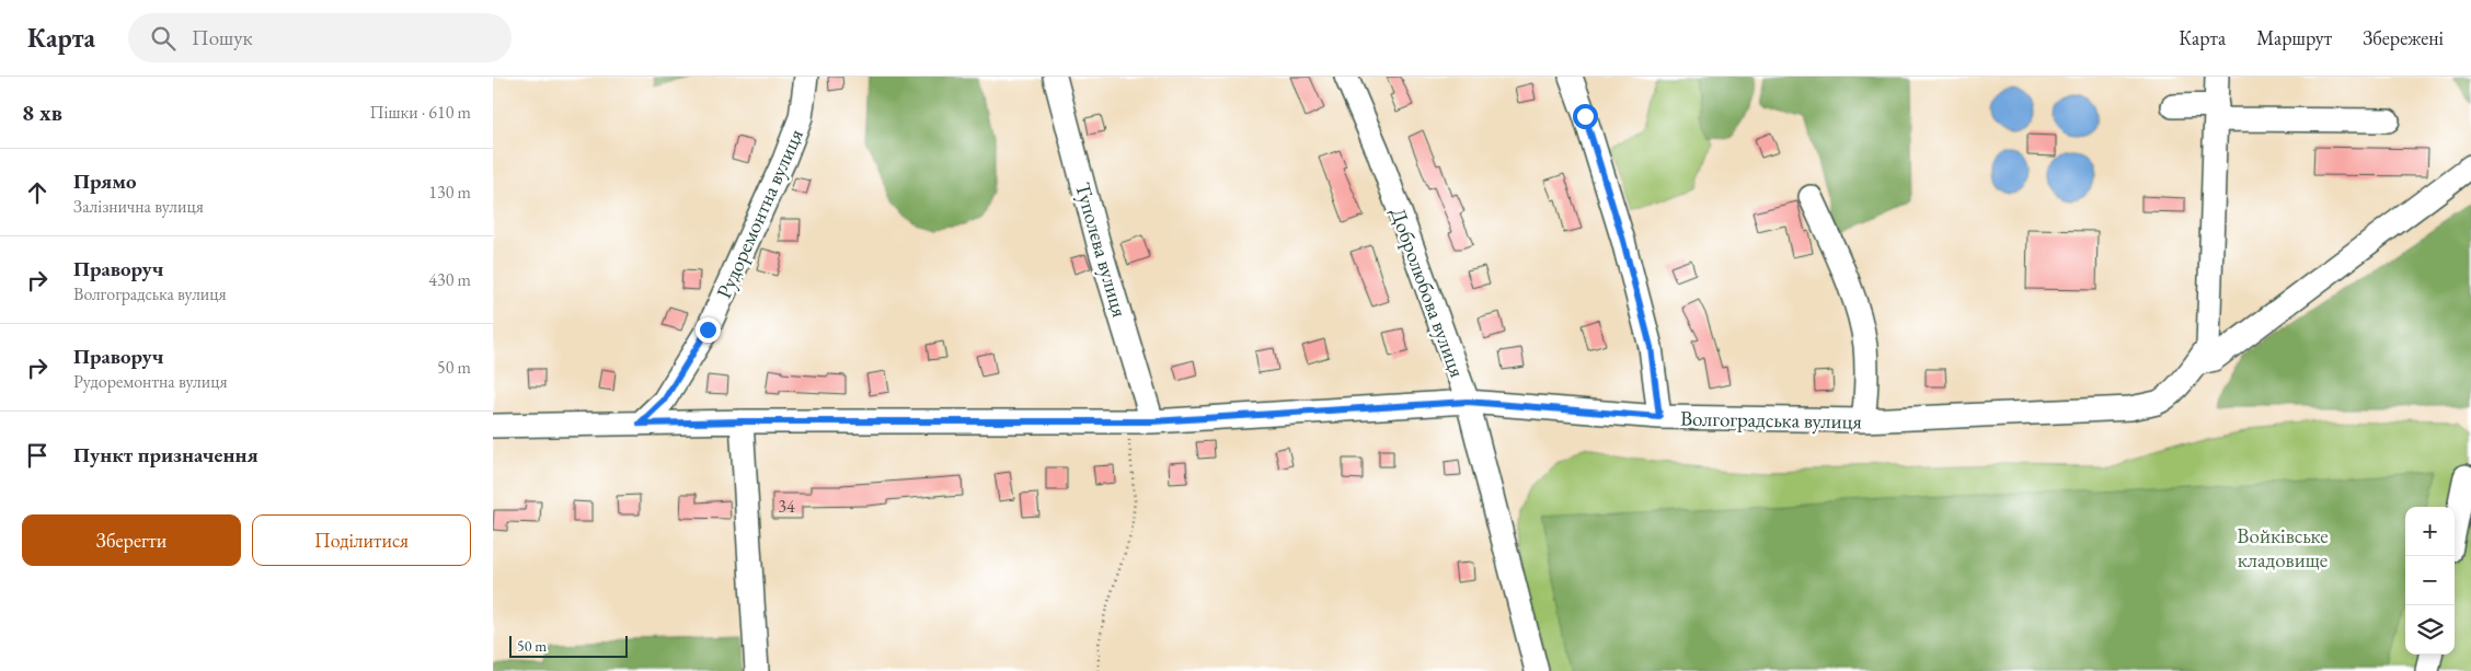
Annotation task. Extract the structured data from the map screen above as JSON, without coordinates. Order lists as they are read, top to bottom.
{
  "streets": {
    "street": [
      "Рудоремонтна вулиця",
      "Туполєва вулиця",
      "Добролюбова вулиця",
      "Волгоградська вулиця"
    ]
  },
  "crossings": [
    ["Рудоремонтна вулиця", "Волгоградська вулиця"],
    ["Туполєва вулиця", "Волгоградська вулиця"],
    ["Добролюбова вулиця", "Волгоградська вулиця"]
  ],
  "parks": ["Войківське кладовище"],
  "house_numbers": ["34"],
  "scale_bar": "50 m",
  "page": {
    "header": "Карта",
    "search": "Пошук",
    "nav": ["Карта", "Маршрут", "Збережені"],
    "heading": ["8 хв", "Пішки · 610 m"],
    "list": [
      ["Прямо", "Залізнична вулиця", "130 m"],
      ["Праворуч", "Волгоградська вулиця", "430 m"],
      ["Праворуч", "Рудоремонтна вулиця", "50 m"],
      "Пункт призначення"
    ],
    "buttons": ["Зберегти", "Поділитися"],
    "map_buttons": ["+", "−"],
    "scale": "50 m"
  }
}
